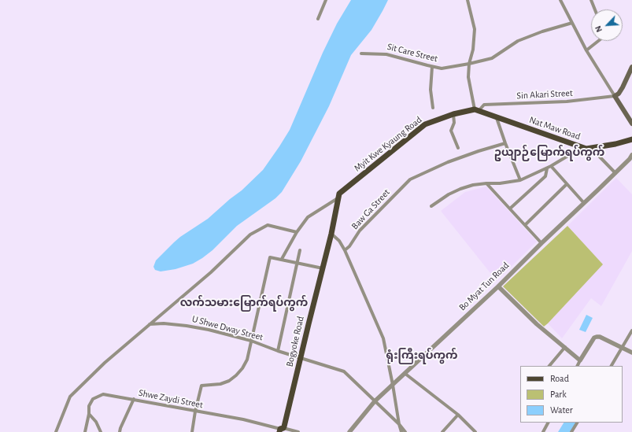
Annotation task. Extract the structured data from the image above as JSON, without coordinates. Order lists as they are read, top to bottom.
{
  "streets": {
    "main road": ["Nat Maw Road", "Myit Kwe Kyaung Road", "Bogyoke Road"],
    "street": [
      "Sit Care Street",
      "Sin Akari Street",
      "Baw Ga Street",
      "Bo Myat Tun Road",
      "U Shwe Dway Street",
      "Shwe Zaydi Street"
    ]
  },
  "crossings": [
    ["Sin Akari Street", "Nat Maw Road"],
    ["Sin Akari Street", "Myit Kwe Kyaung Road"],
    ["Nat Maw Road", "Myit Kwe Kyaung Road"],
    ["Myit Kwe Kyaung Road", "Bogyoke Road"],
    ["Bo Myat Tun Road", "U Shwe Dway Street"],
    ["U Shwe Dway Street", "Bogyoke Road"],
    ["Bogyoke Road", "Shwe Zaydi Street"]
  ],
  "districts": ["ဥယျာဉ်မြောက်ရပ်ကွက်", "လက်သမားမြောက်ရပ်ကွက်", "ရုံးကြီးရပ်ကွက်"],
  "legend": ["Road", "Park", "Water"],
  "north": "bottom left"
}
